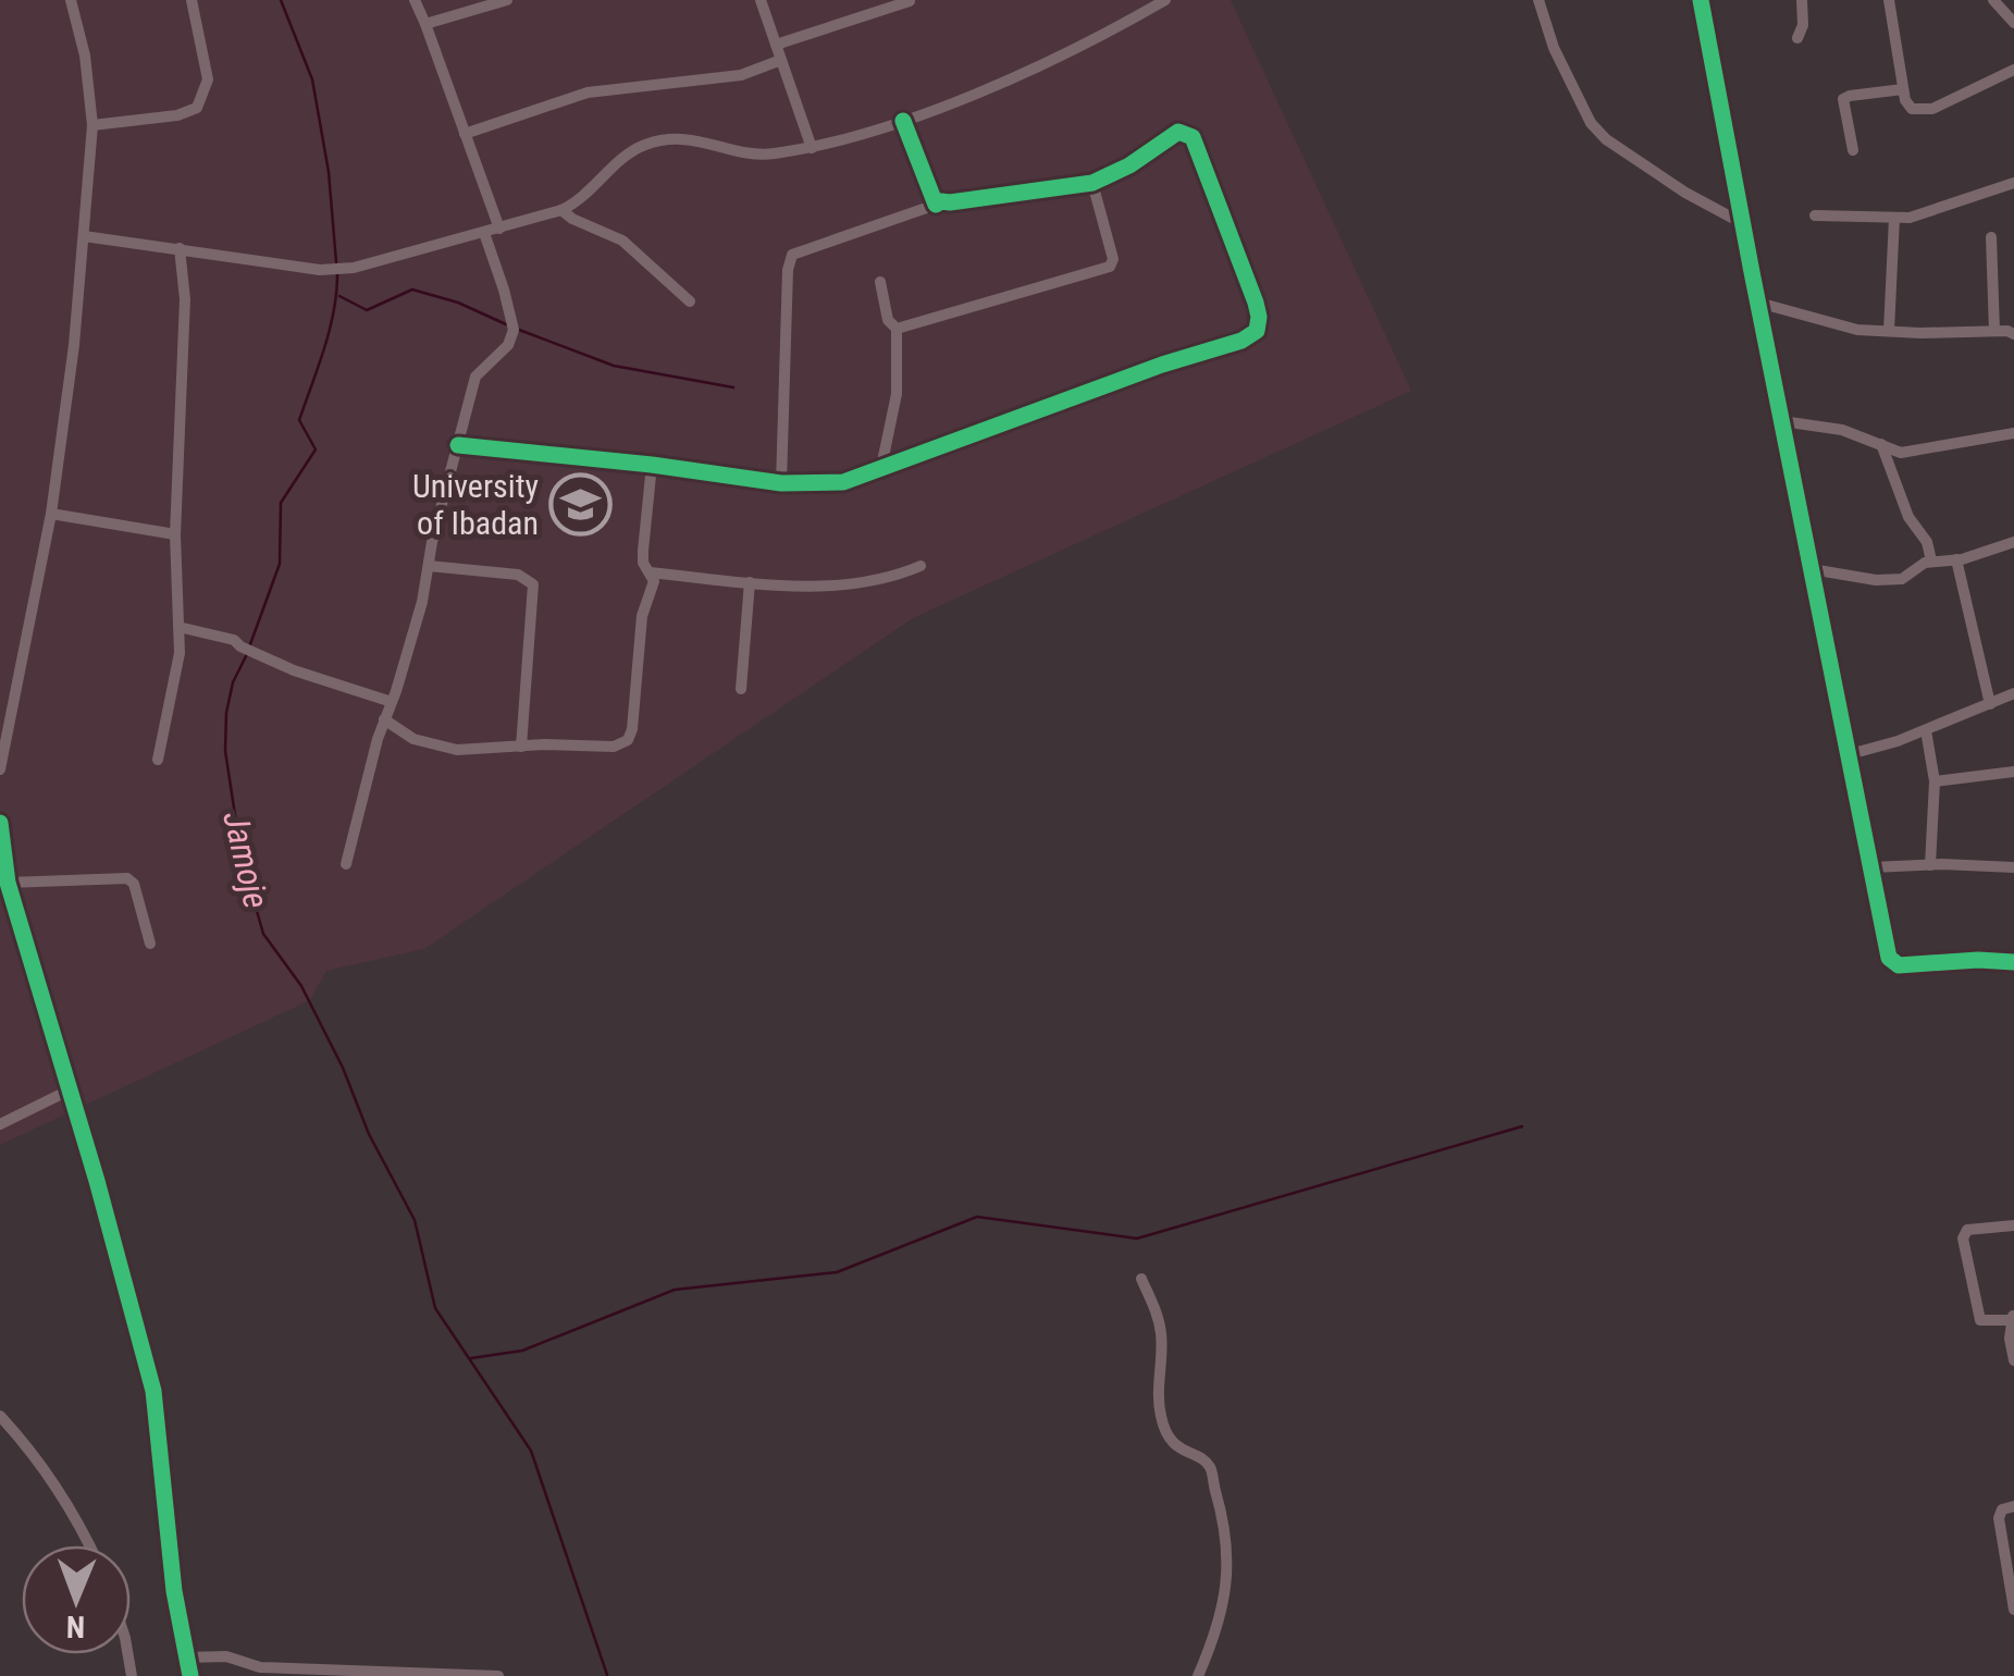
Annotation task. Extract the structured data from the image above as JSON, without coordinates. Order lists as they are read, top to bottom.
{
  "water": ["Jamoje"],
  "places": {
    "school or university": ["University of Ibadan"]
  },
  "north": "bottom"
}
